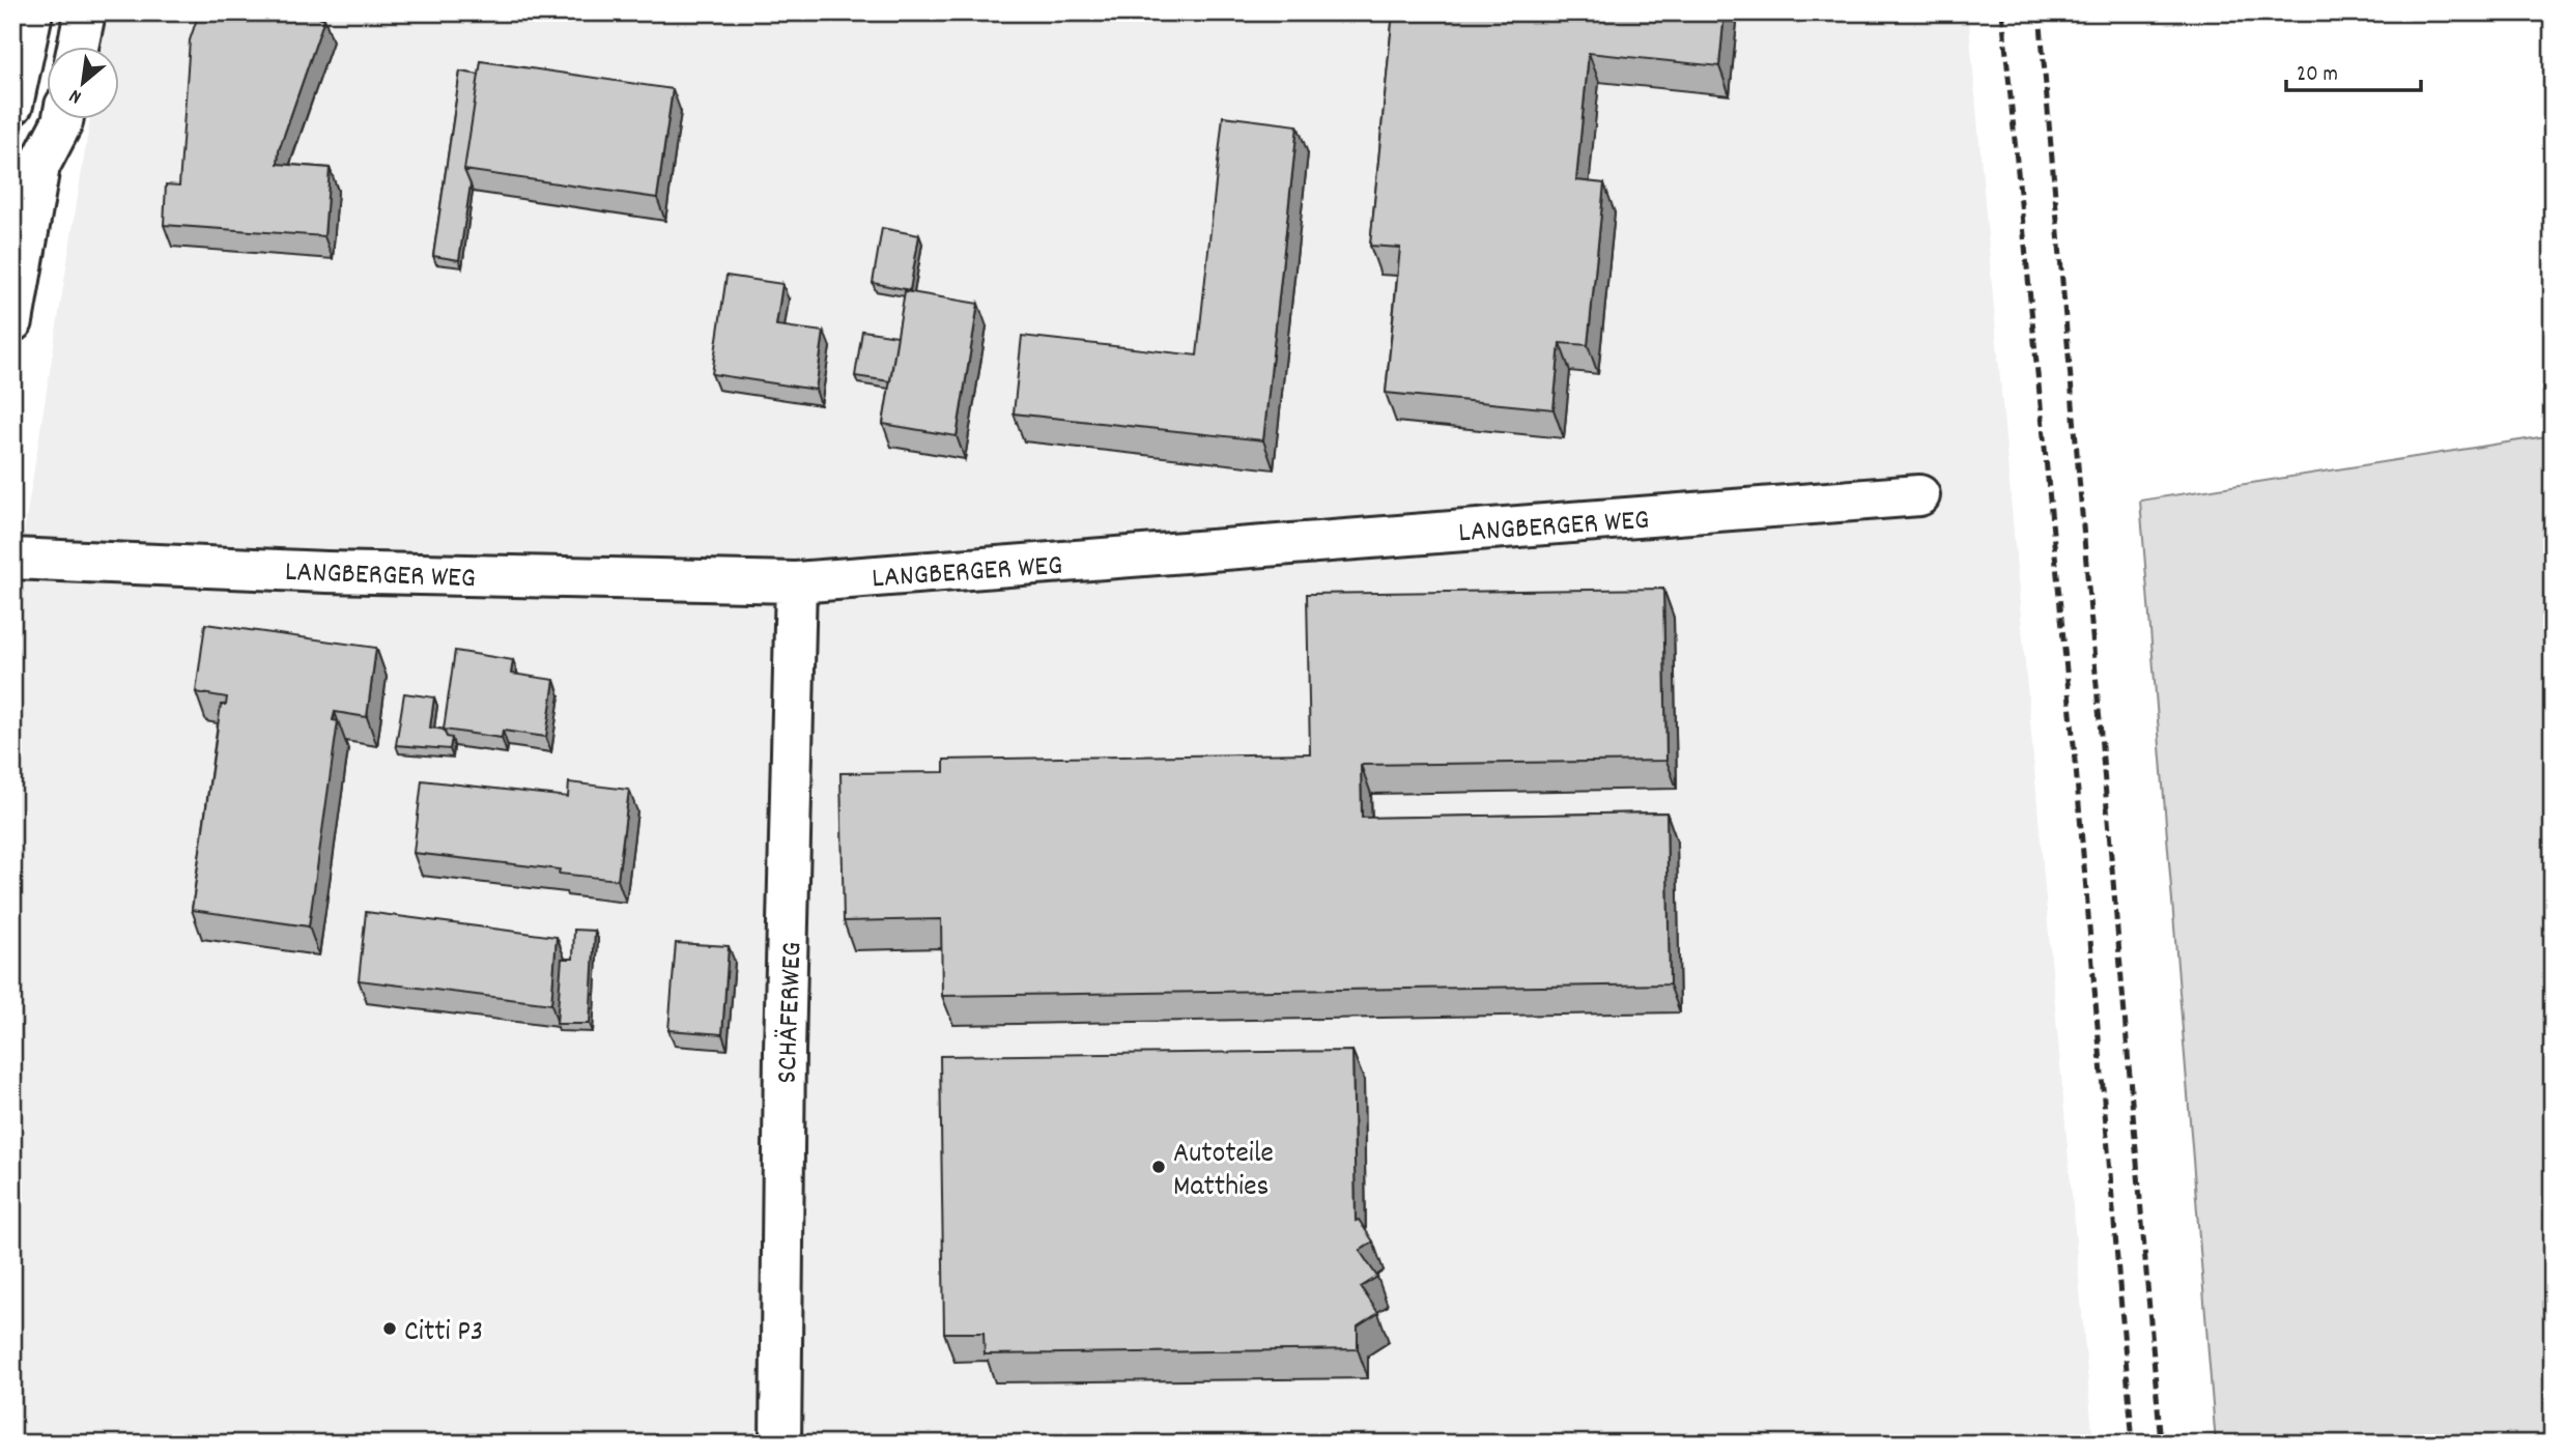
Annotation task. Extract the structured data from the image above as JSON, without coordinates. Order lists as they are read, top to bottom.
{
  "streets": {
    "street": ["LANGBERGER WEG", "SCHÄFERWEG"]
  },
  "crossings": [
    ["LANGBERGER WEG", "SCHÄFERWEG"]
  ],
  "places": ["Autoteile Matthies", "Citti P3"],
  "scale_bar": "20 m",
  "north": "bottom left"
}
